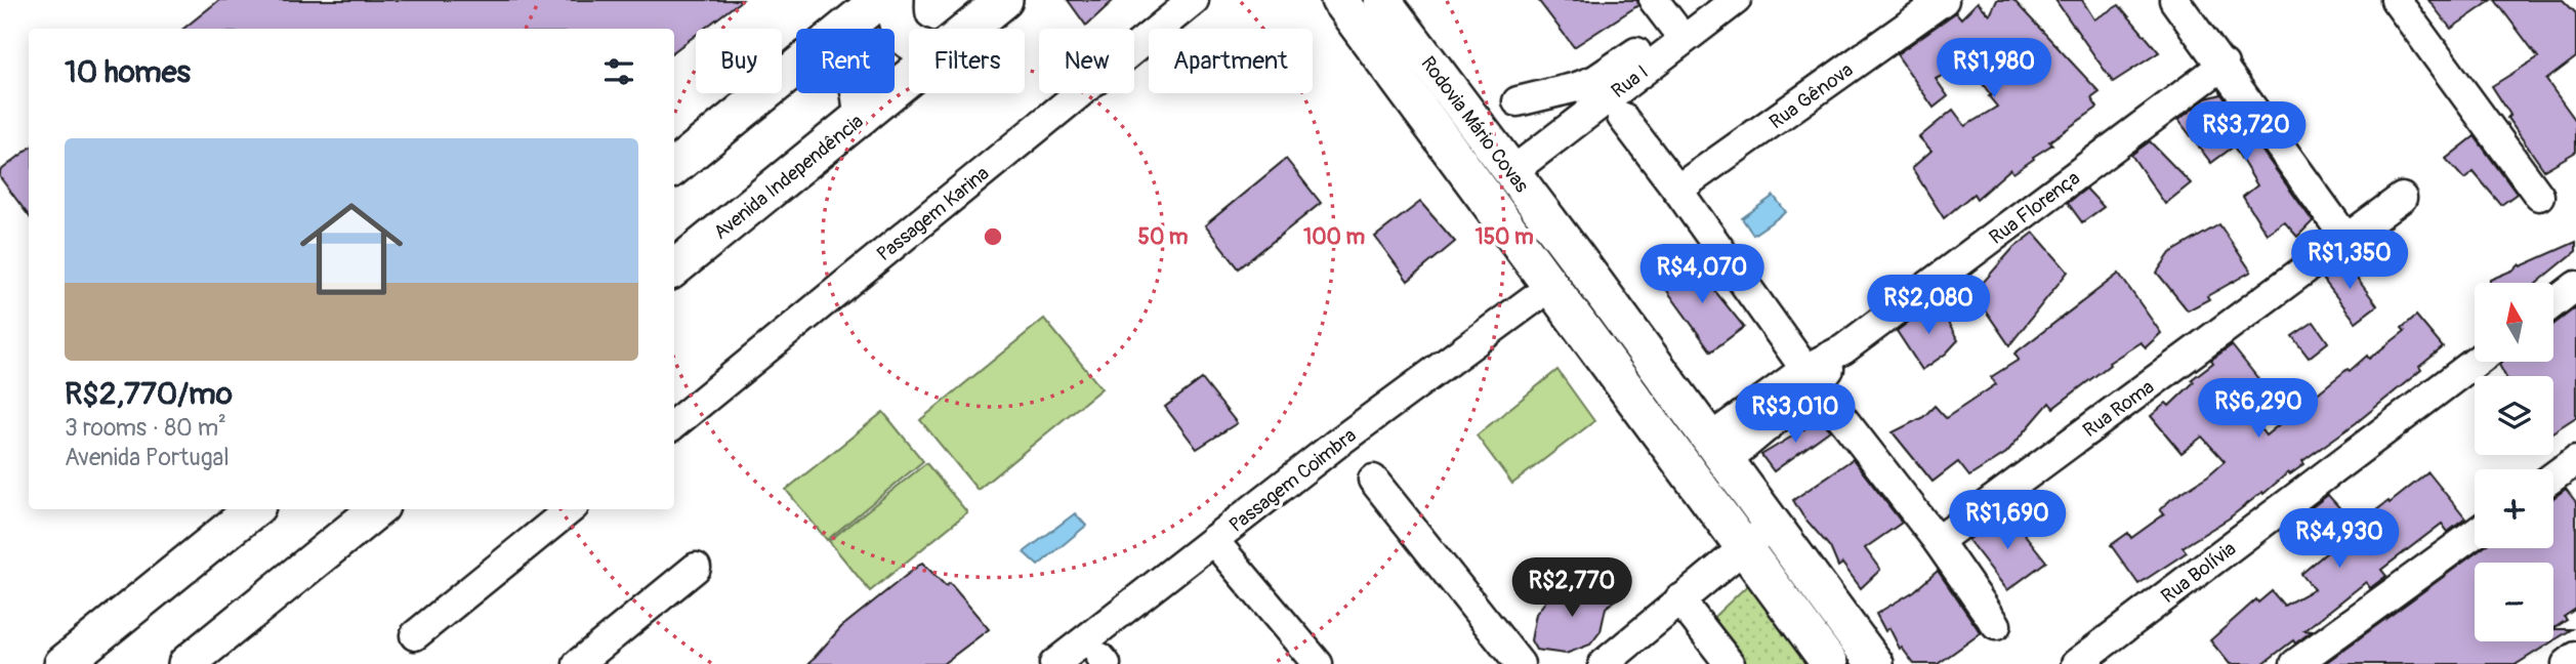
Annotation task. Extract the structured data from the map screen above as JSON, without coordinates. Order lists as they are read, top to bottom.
{
  "streets": {
    "main road": ["Rodovia Mário Covas", "Avenida Independência"],
    "street": [
      "Rua I",
      "Rua Gênova",
      "Rua Florença",
      "Passagem Karina",
      "Rua Roma",
      "Passagem Coimbra",
      "Rua Bolívia"
    ]
  },
  "crossings": [
    ["Rua I", "Rodovia Mário Covas"],
    ["Rodovia Mário Covas", "Rua Florença"],
    ["Rodovia Mário Covas", "Passagem Coimbra"]
  ],
  "north": "top",
  "page": {
    "chip": [
      "Buy",
      "Rent",
      "Filters",
      "New",
      "Apartment"
    ],
    "heading": "10 homes",
    "price": [
      "R$1,980",
      "R$3,720",
      "R$1,350",
      "R$4,070",
      "R$2,080",
      "R$6,290",
      "R$3,010",
      "R$1,690",
      "R$4,930",
      "R$2,770"
    ],
    "list": [
      {
        "name": "R$2,770/mo",
        "note": "3 rooms · 80 m² · Avenida Portugal"
      }
    ],
    "map_buttons": ["+", "−"]
  },
  "rings": ["50 m", "100 m", "150 m"]
}
